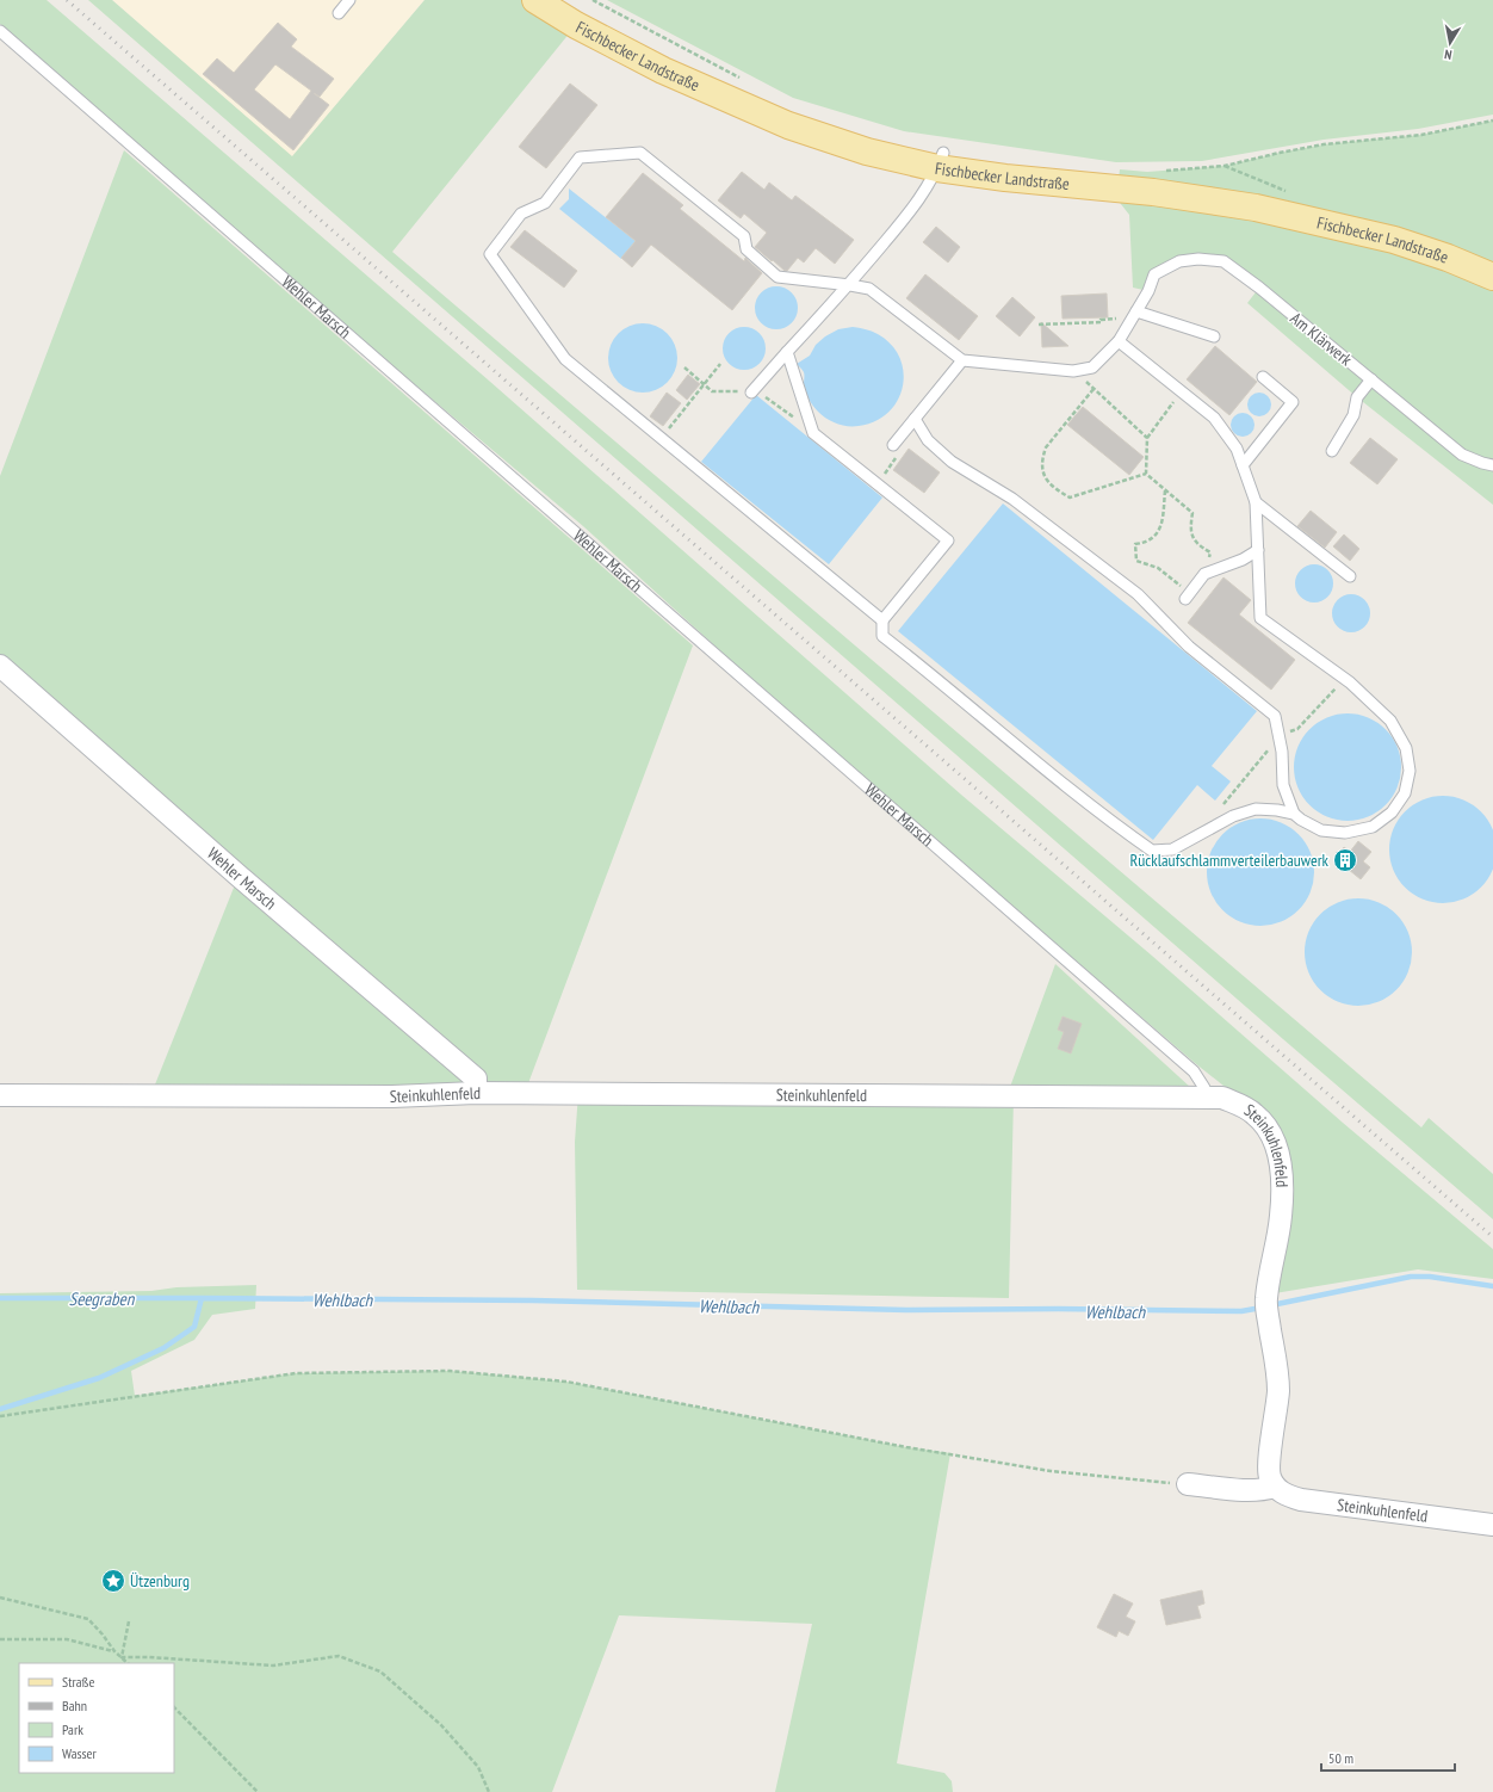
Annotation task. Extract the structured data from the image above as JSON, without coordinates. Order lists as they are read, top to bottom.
{
  "streets": {
    "main road": ["Fischbecker Landstraße"],
    "street": ["Wehler Marsch", "Steinkuhlenfeld"],
    "lane": ["Am Klärwerk"]
  },
  "crossings": [
    ["Wehler Marsch", "Steinkuhlenfeld"]
  ],
  "water": ["Seegraben", "Wehlbach"],
  "places": {
    "building": ["Rücklaufschlammverteilerbauwerk"],
    "place": ["Ützenburg"]
  },
  "legend": [
    "Straße",
    "Bahn",
    "Park",
    "Wasser"
  ],
  "scale_bar": "50 m",
  "north": "bottom"
}
